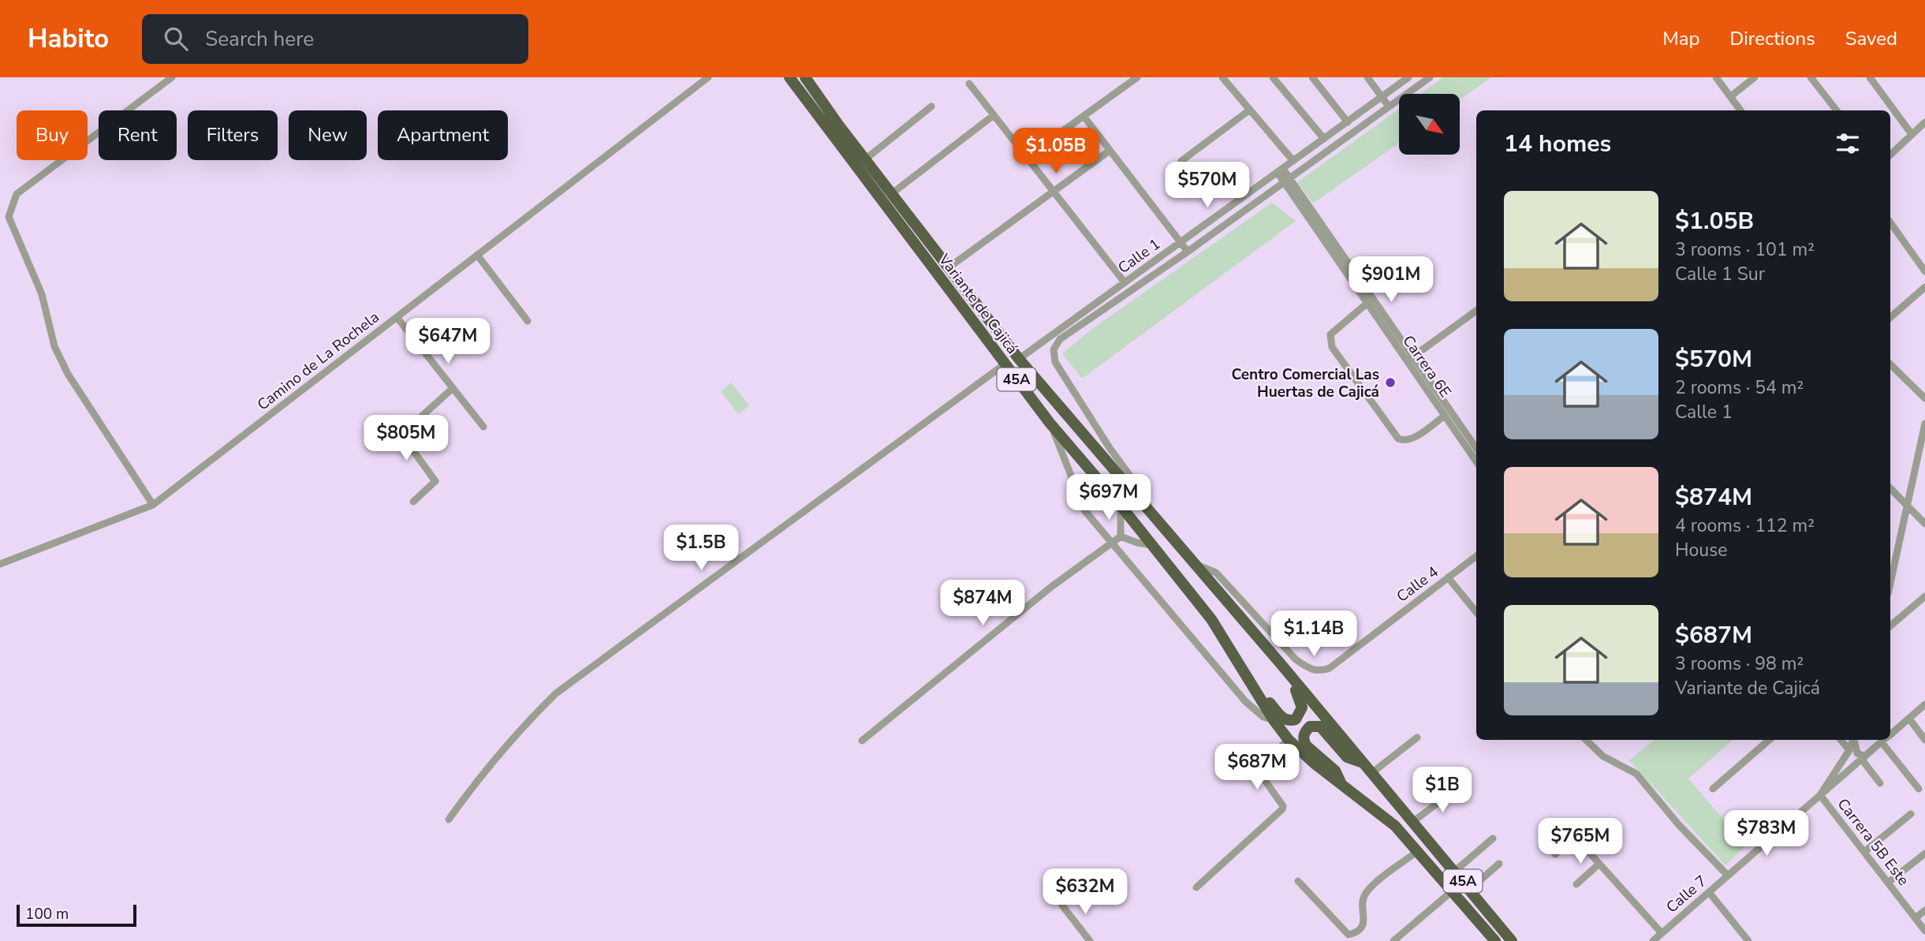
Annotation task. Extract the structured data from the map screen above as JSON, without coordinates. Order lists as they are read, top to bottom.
{
  "streets": {
    "highway": ["Variante de Cajicá", "45A"],
    "street": [
      "Calle 1",
      "Camino de La Rochela",
      "Carrera 6E",
      "Calle 4",
      "Carrera 5B Este",
      "Calle 7"
    ]
  },
  "crossings": [
    ["Calle 1", "Variante de Cajicá"],
    ["Calle 1", "Carrera 6E"],
    ["Variante de Cajicá", "Calle 4"],
    ["Carrera 5B Este", "Calle 7"]
  ],
  "places": ["Centro Comercial Las Huertas de Cajicá"],
  "scale_bar": "100 m",
  "north": "bottom right",
  "page": {
    "header": "Habito",
    "search": "Search here",
    "nav": ["Map", "Directions", "Saved"],
    "chip": [
      "Buy",
      "Rent",
      "Filters",
      "New",
      "Apartment"
    ],
    "heading": "14 homes",
    "price": [
      "$1.05B",
      "$570M",
      "$901M",
      "$647M",
      "$805M",
      "$697M",
      "$1.5B",
      "$874M",
      "$1.14B",
      "$687M",
      "$1B",
      "$783M",
      "$765M",
      "$632M"
    ],
    "list": [
      {
        "name": "$1.05B",
        "note": "3 rooms · 101 m² · Calle 1 Sur"
      },
      {
        "name": "$570M",
        "note": "2 rooms · 54 m² · Calle 1"
      },
      {
        "name": "$874M",
        "note": "4 rooms · 112 m² · House"
      },
      {
        "name": "$687M",
        "note": "3 rooms · 98 m² · Variante de Cajicá"
      }
    ],
    "scale": "100 m"
  }
}
